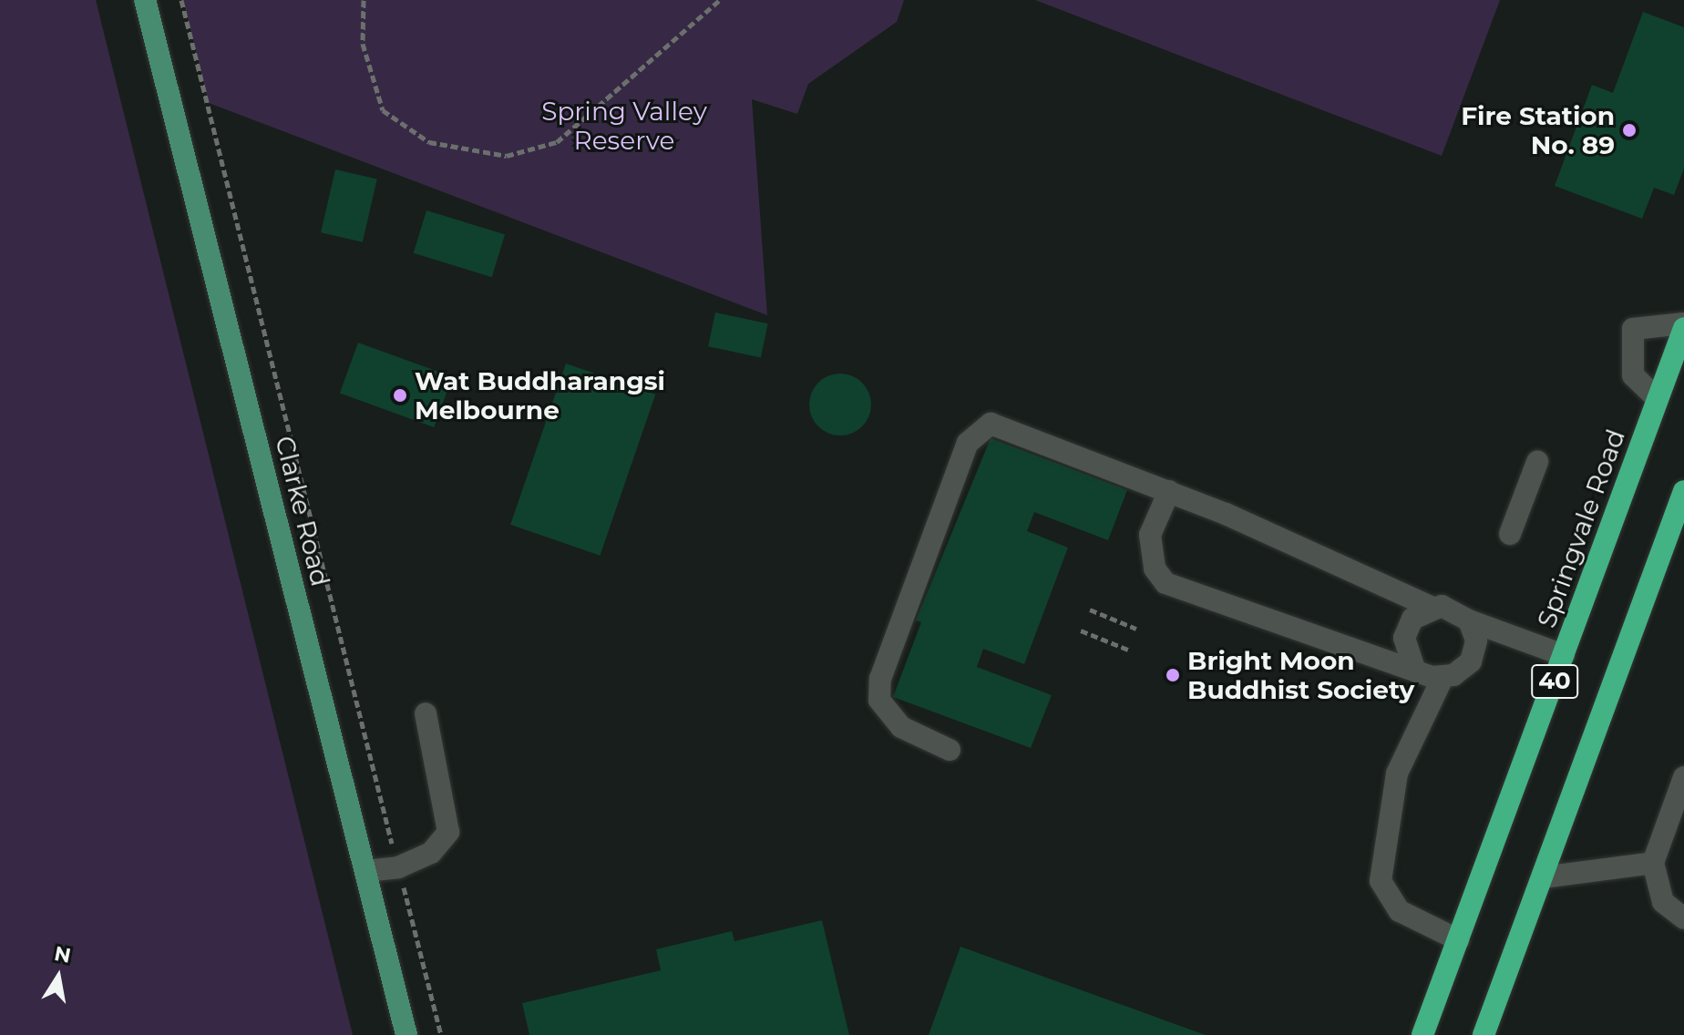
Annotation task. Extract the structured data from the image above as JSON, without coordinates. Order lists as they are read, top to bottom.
{
  "streets": {
    "highway": ["Springvale Road", "40"],
    "main road": ["Clarke Road"]
  },
  "parks": ["Spring Valley Reserve"],
  "places": ["Fire Station No. 89", "Wat Buddharangsi Melbourne", "Bright Moon Buddhist Society"],
  "north": "top"
}
